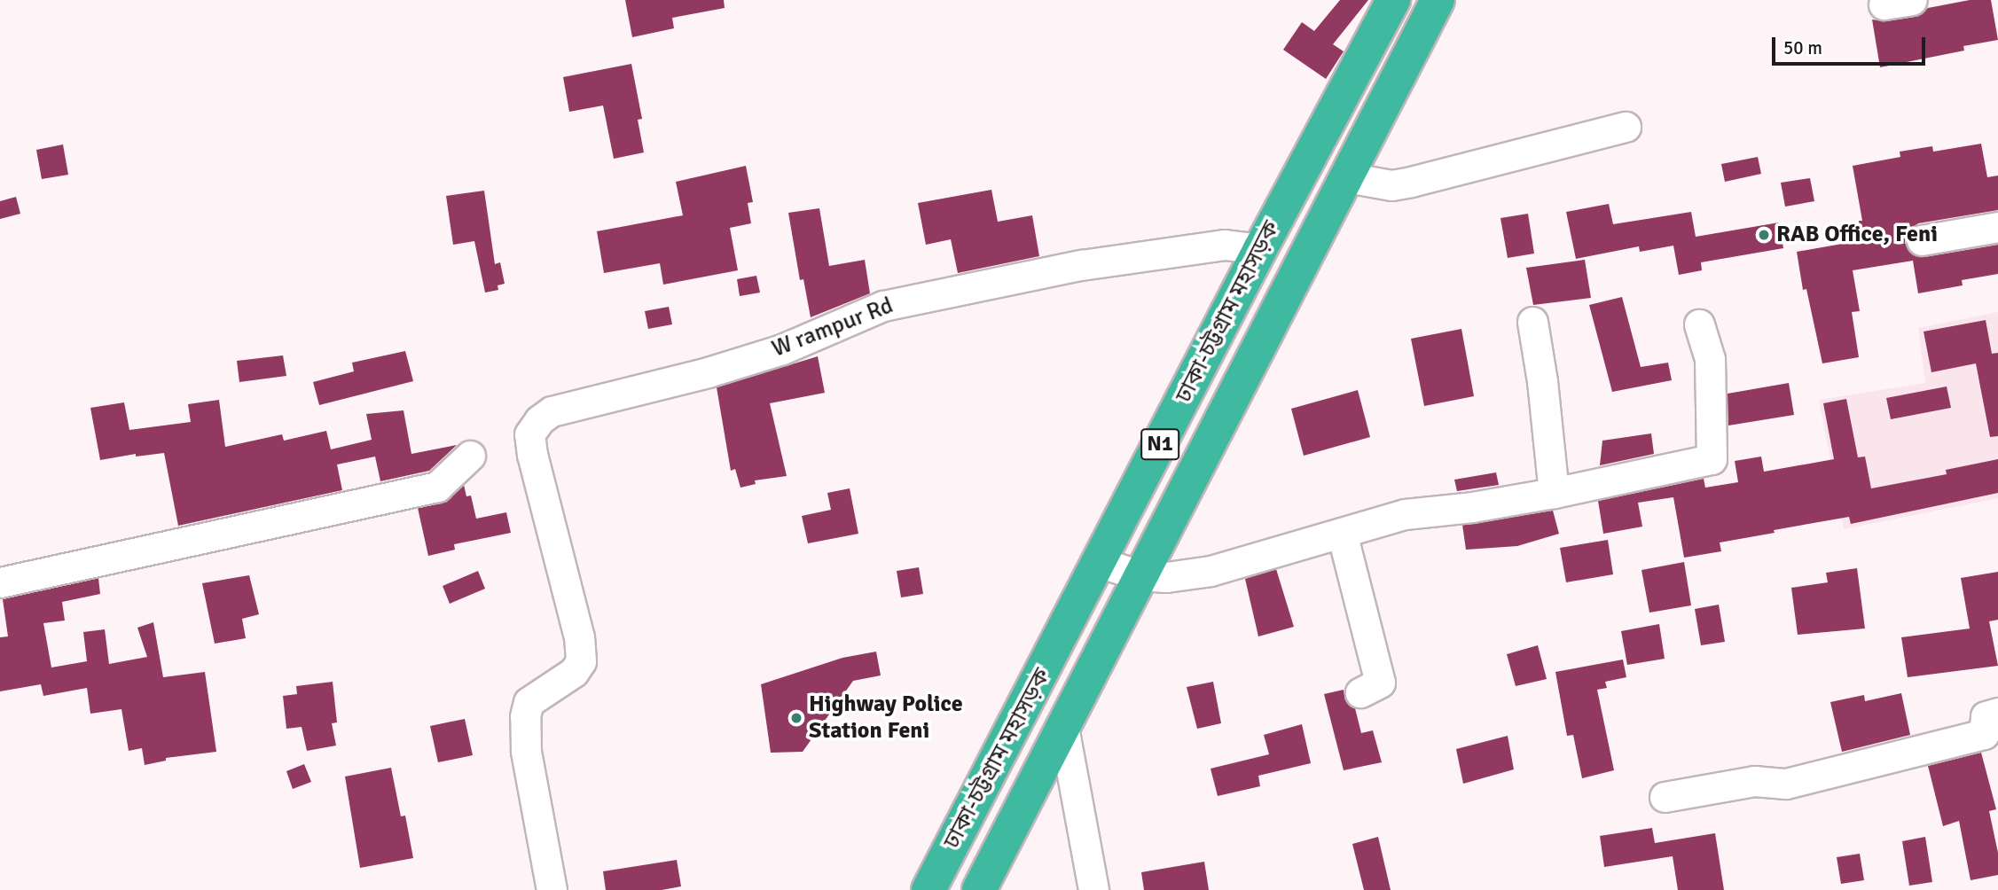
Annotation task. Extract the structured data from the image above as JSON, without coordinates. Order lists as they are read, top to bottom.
{
  "streets": {
    "highway": ["ঢাকা-চট্টগ্রাম মহাসড়ক", "N1"],
    "street": ["W rampur Rd"]
  },
  "crossings": [
    ["ঢাকা-চট্টগ্রাম মহাসড়ক", "W rampur Rd"]
  ],
  "places": ["RAB Office, Feni", "Highway Police Station Feni"],
  "scale_bar": "50 m"
}
